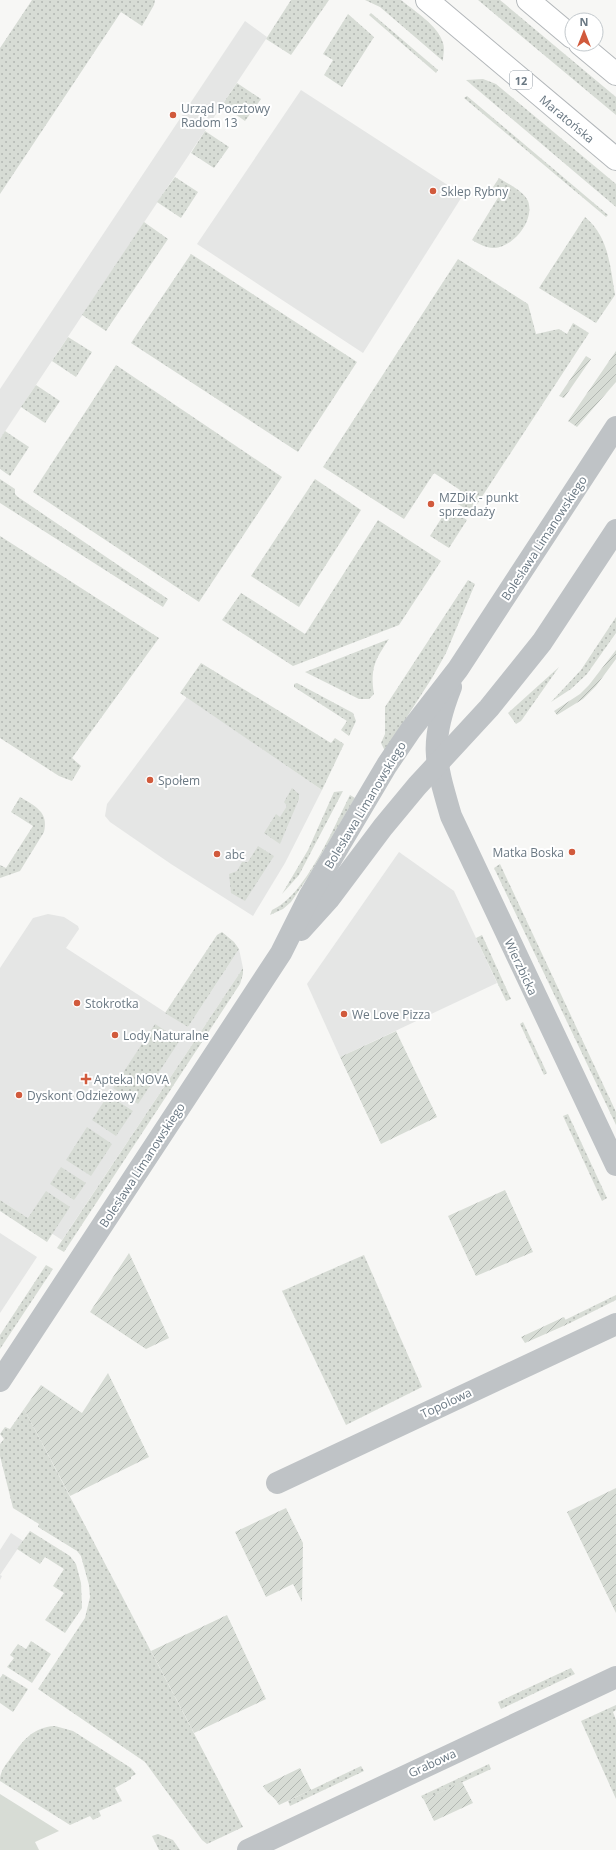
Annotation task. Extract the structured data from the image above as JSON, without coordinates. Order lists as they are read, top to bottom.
{
  "streets": {
    "main road": ["12", "Maratońska"],
    "street": [
      "Bolesława Limanowskiego",
      "Wierzbicka",
      "Topolowa",
      "Grabowa"
    ]
  },
  "crossings": [
    ["Bolesława Limanowskiego", "Wierzbicka"]
  ],
  "places": {
    "other": [
      "Urząd Pocztowy Radom 13",
      "Sklep Rybny",
      "MZDiK - punkt sprzedaży",
      "Społem",
      "Matka Boska",
      "abc",
      "Stokrotka",
      "We Love Pizza",
      "Lody Naturalne",
      "Dyskont Odzieżowy"
    ],
    "health": ["Apteka NOVA"]
  },
  "north": "top"
}
